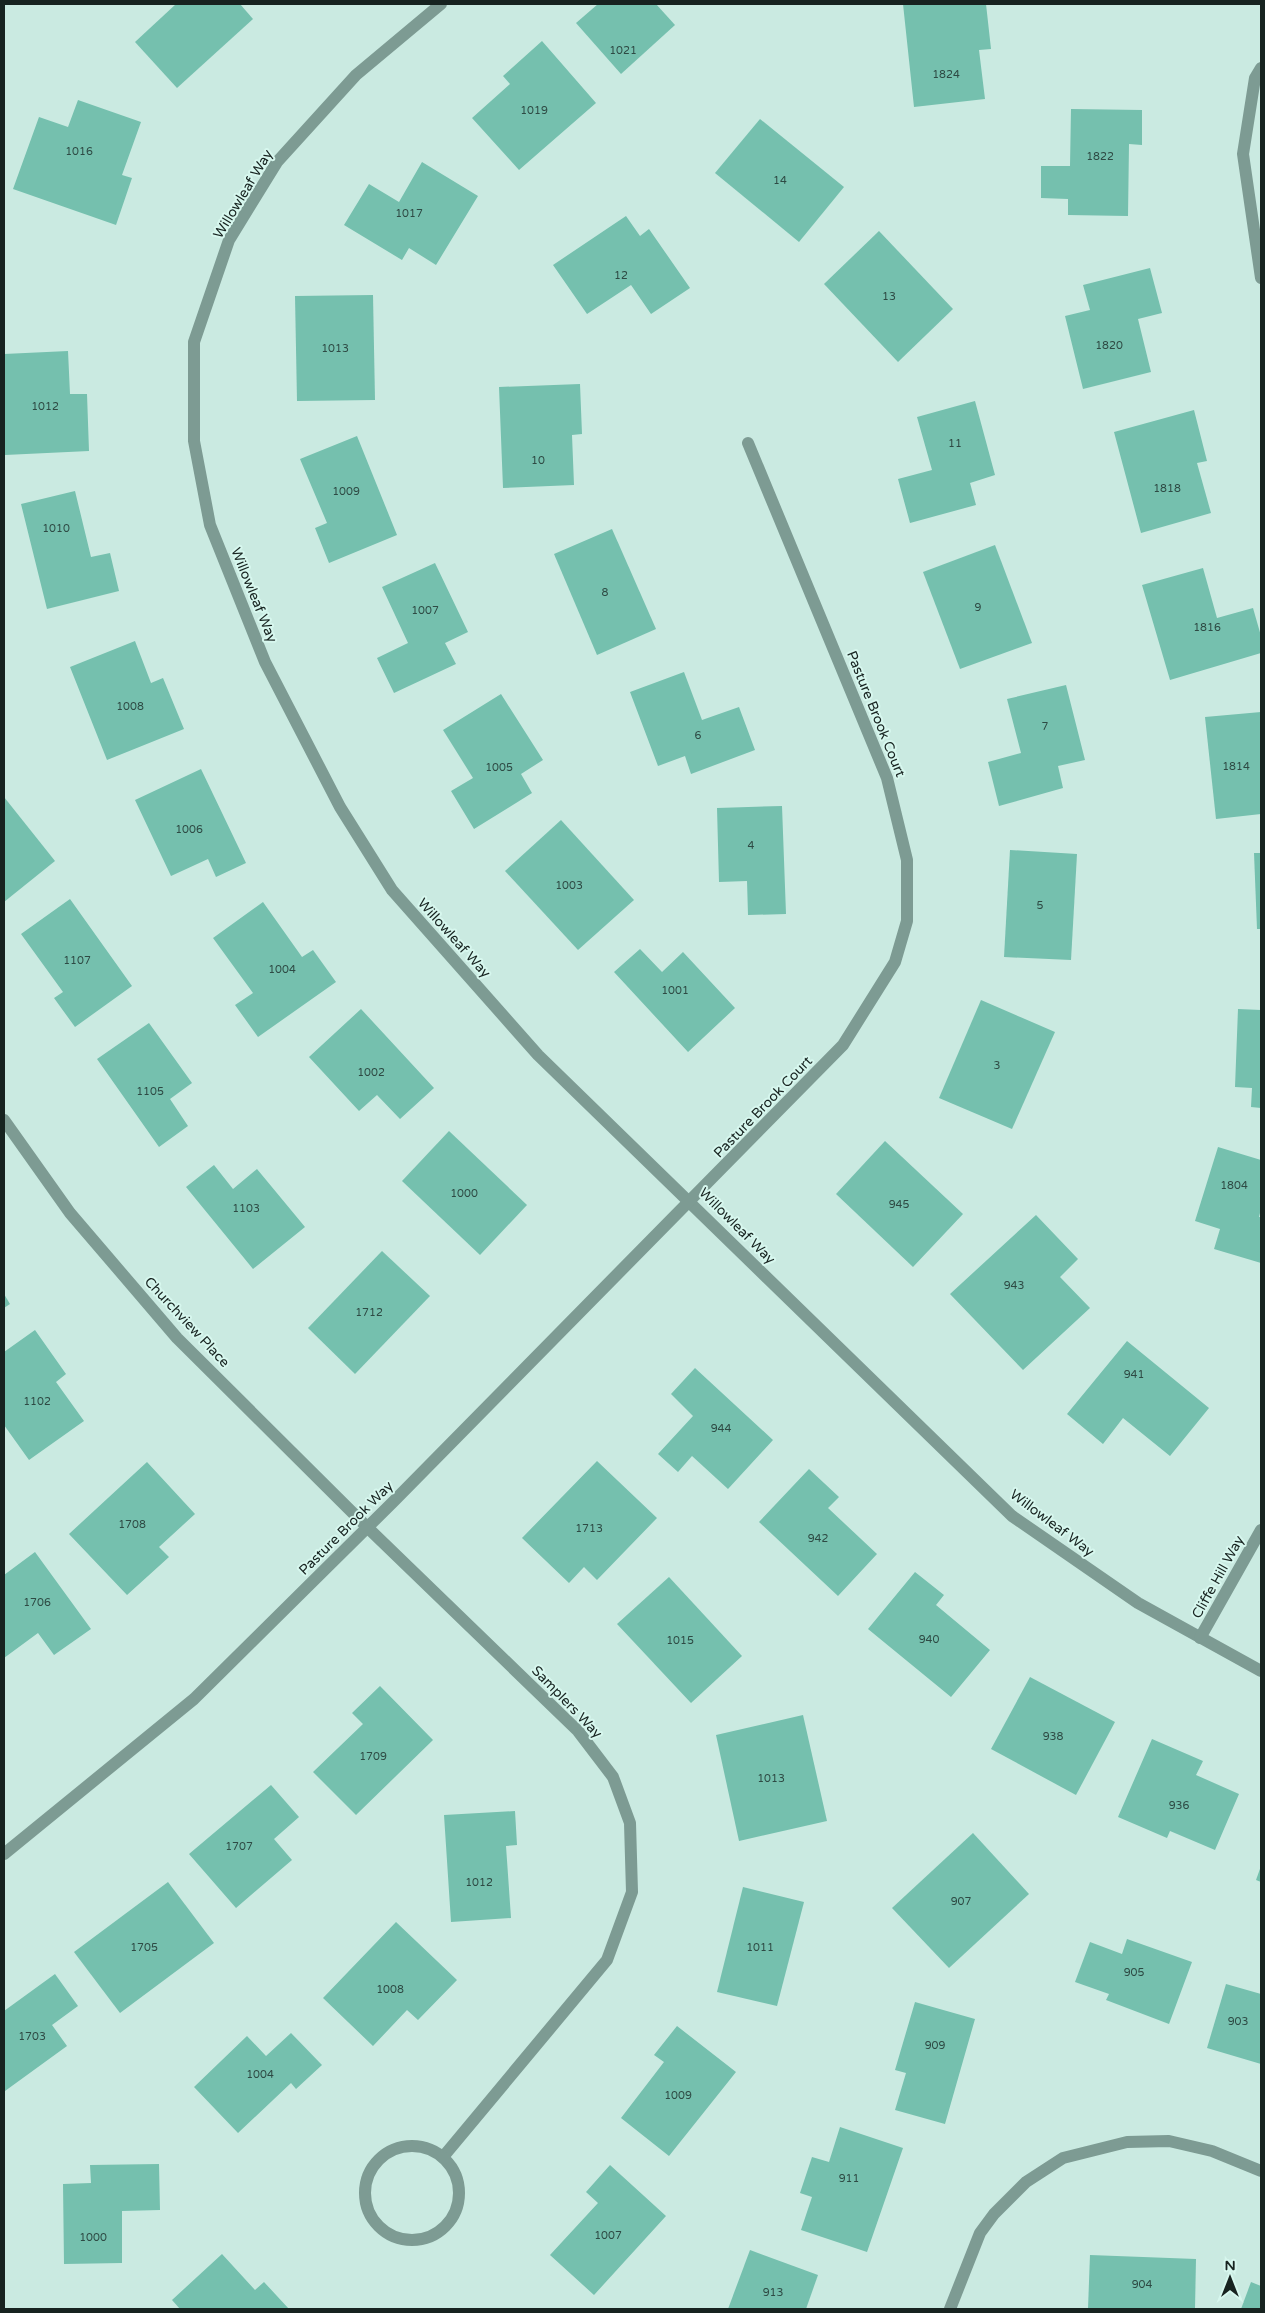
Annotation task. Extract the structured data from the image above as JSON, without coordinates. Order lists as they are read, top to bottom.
{
  "streets": {
    "street": [
      "Willowleaf Way",
      "Pasture Brook Court",
      "Churchview Place",
      "Pasture Brook Way",
      "Cliffe Hill Way",
      "Samplers Way"
    ]
  },
  "crossings": [
    ["Willowleaf Way", "Pasture Brook Court"],
    ["Willowleaf Way", "Pasture Brook Way"],
    ["Willowleaf Way", "Cliffe Hill Way"],
    ["Pasture Brook Court", "Pasture Brook Way"],
    ["Churchview Place", "Pasture Brook Way"],
    ["Churchview Place", "Samplers Way"],
    ["Pasture Brook Way", "Samplers Way"]
  ],
  "house_numbers": [
    "1021",
    "1824",
    "1019",
    "1016",
    "1822",
    "14",
    "1017",
    "12",
    "13",
    "1820",
    "1013",
    "1012",
    "11",
    "10",
    "1818",
    "1009",
    "1010",
    "8",
    "9",
    "1007",
    "1816",
    "1008",
    "7",
    "6",
    "1814",
    "1005",
    "1006",
    "4",
    "1003",
    "5",
    "1107",
    "1004",
    "1001",
    "3",
    "1002",
    "1105",
    "1804",
    "1000",
    "945",
    "1103",
    "943",
    "1712",
    "941",
    "1102",
    "944",
    "1708",
    "1713",
    "942",
    "1706",
    "940",
    "1015",
    "938",
    "1709",
    "1013",
    "936",
    "1707",
    "1012",
    "907",
    "1705",
    "1011",
    "905",
    "1008",
    "903",
    "1703",
    "909",
    "1004",
    "1009",
    "911",
    "1007",
    "1000",
    "904",
    "913"
  ],
  "north": "top"
}
